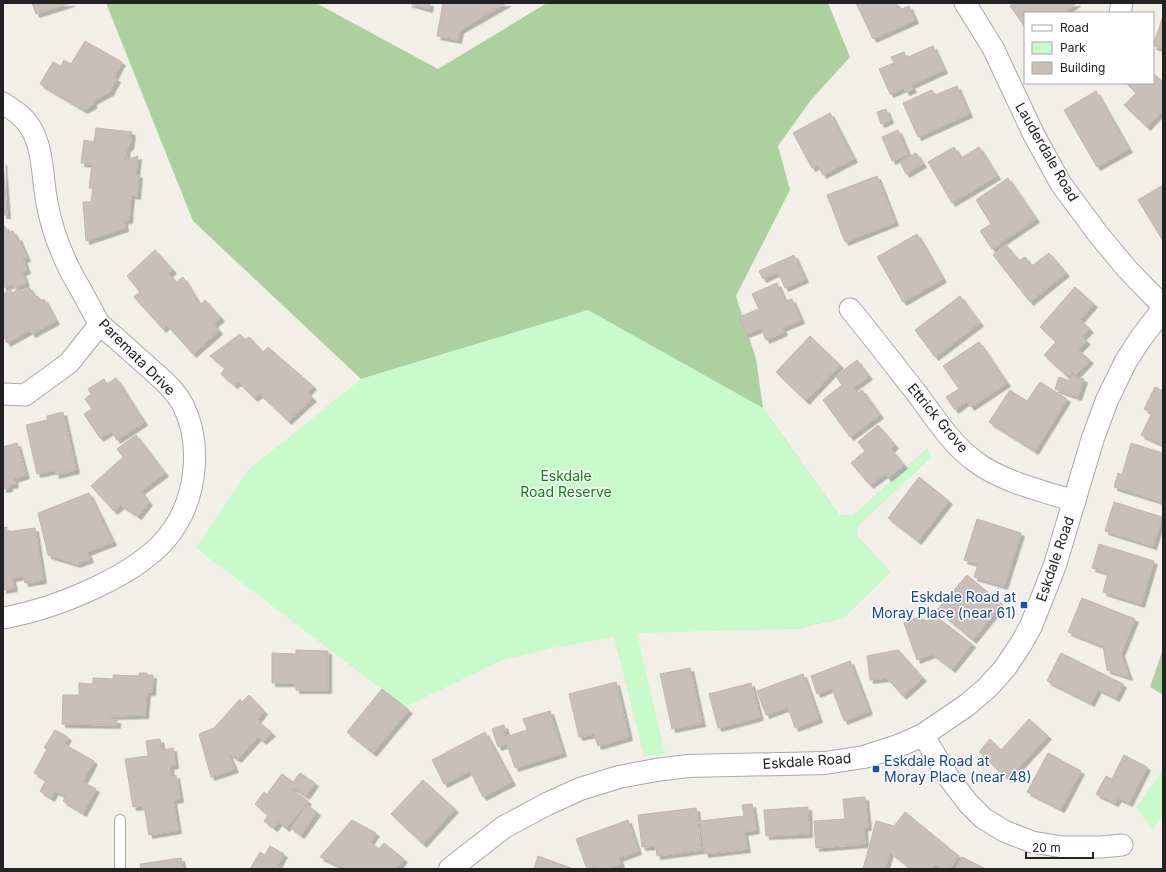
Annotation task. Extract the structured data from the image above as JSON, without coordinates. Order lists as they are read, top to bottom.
{
  "streets": {
    "street": [
      "Lauderdale Road",
      "Paremata Drive",
      "Ettrick Grove",
      "Eskdale Road"
    ]
  },
  "crossings": [
    ["Lauderdale Road", "Eskdale Road"],
    ["Ettrick Grove", "Eskdale Road"]
  ],
  "parks": ["Eskdale Road Reserve"],
  "places": {
    "transit": ["Eskdale Road at Moray Place (near 61)", "Eskdale Road at Moray Place (near 48)"]
  },
  "legend": ["Road", "Park", "Building"],
  "scale_bar": "20 m"
}
